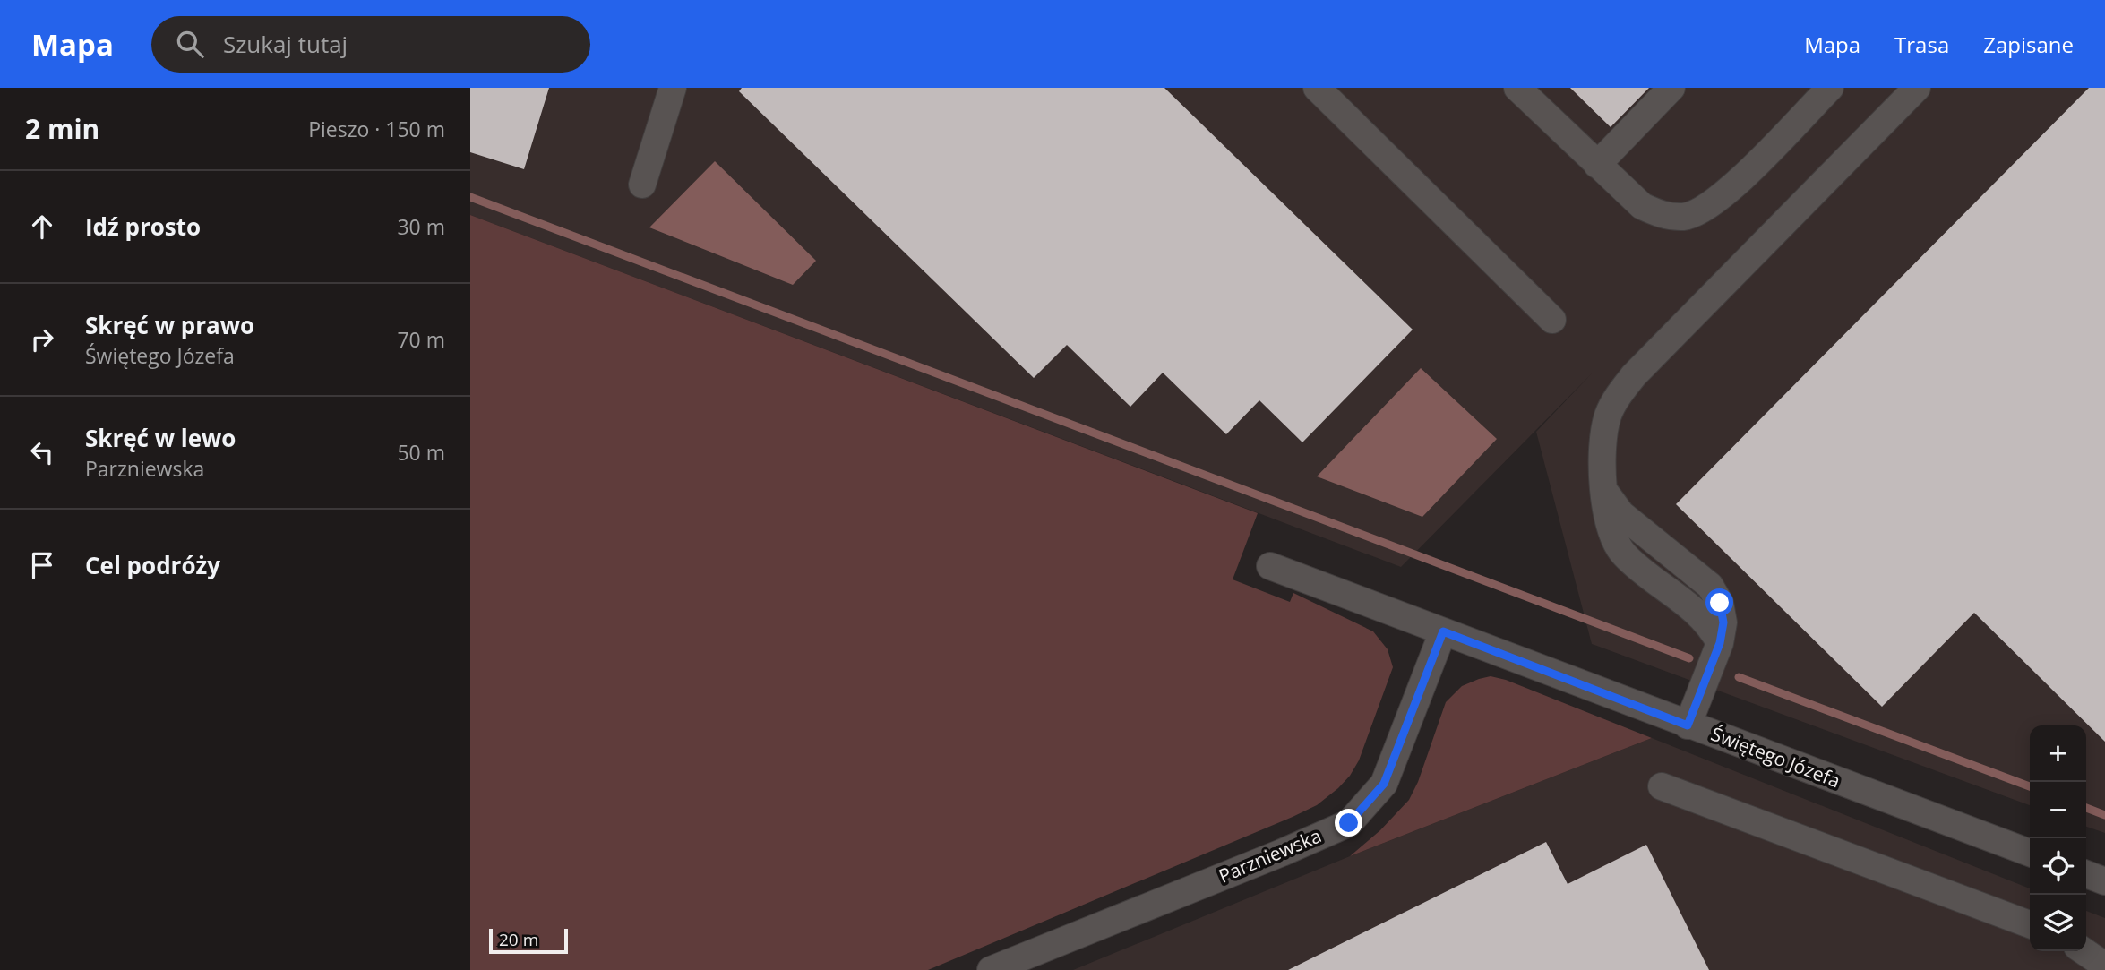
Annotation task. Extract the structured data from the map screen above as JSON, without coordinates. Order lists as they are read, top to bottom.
{
  "streets": {
    "street": ["Świętego Józefa", "Parzniewska"]
  },
  "crossings": [
    ["Świętego Józefa", "Parzniewska"]
  ],
  "scale_bar": "20 m",
  "page": {
    "header": "Mapa",
    "search": "Szukaj tutaj",
    "nav": ["Mapa", "Trasa", "Zapisane"],
    "heading": ["2 min", "Pieszo · 150 m"],
    "list": [
      ["Idź prosto", "30 m"],
      ["Skręć w prawo", "Świętego Józefa", "70 m"],
      ["Skręć w lewo", "Parzniewska", "50 m"],
      "Cel podróży"
    ],
    "map_buttons": ["+", "−"],
    "scale": "20 m"
  }
}
